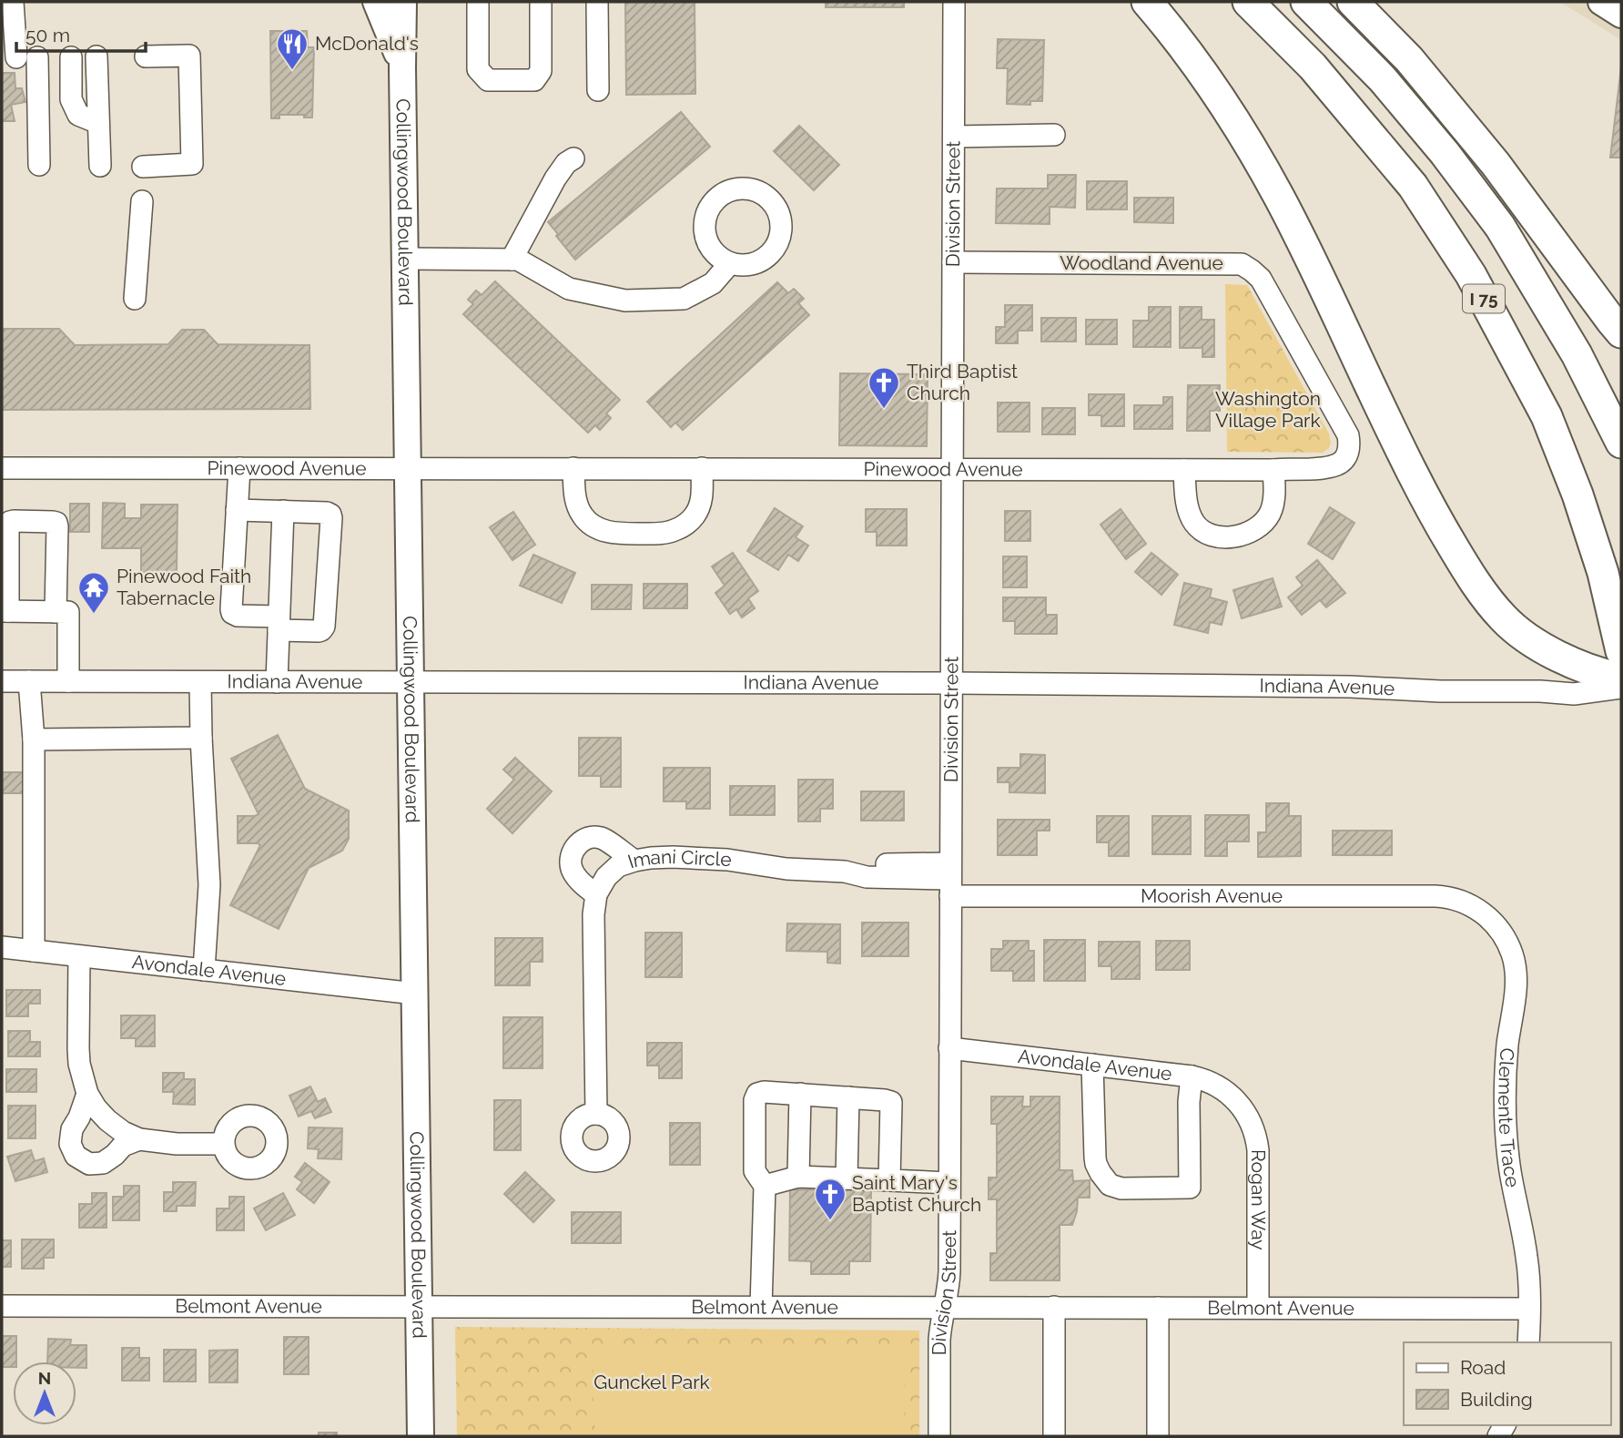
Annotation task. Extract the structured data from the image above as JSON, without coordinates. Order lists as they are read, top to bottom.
{
  "streets": {
    "highway": ["I 75"],
    "main road": ["Collingwood Boulevard"],
    "street": [
      "Division Street",
      "Woodland Avenue",
      "Pinewood Avenue",
      "Indiana Avenue",
      "Imani Circle",
      "Moorish Avenue",
      "Avondale Avenue",
      "Clemente Trace",
      "Rogan Way",
      "Belmont Avenue"
    ]
  },
  "crossings": [
    ["Collingwood Boulevard", "Pinewood Avenue"],
    ["Collingwood Boulevard", "Indiana Avenue"],
    ["Collingwood Boulevard", "Avondale Avenue"],
    ["Collingwood Boulevard", "Belmont Avenue"],
    ["Division Street", "Woodland Avenue"],
    ["Division Street", "Pinewood Avenue"],
    ["Division Street", "Indiana Avenue"],
    ["Division Street", "Imani Circle"],
    ["Division Street", "Moorish Avenue"],
    ["Division Street", "Avondale Avenue"],
    ["Division Street", "Belmont Avenue"],
    ["Woodland Avenue", "Pinewood Avenue"],
    ["I 75", "Indiana Avenue"],
    ["Imani Circle", "Moorish Avenue"],
    ["Moorish Avenue", "Clemente Trace"],
    ["Avondale Avenue", "Rogan Way"],
    ["Clemente Trace", "Belmont Avenue"],
    ["Rogan Way", "Belmont Avenue"]
  ],
  "parks": ["Washington Village Park", "Gunckel Park"],
  "places": {
    "restaurant": ["McDonald's"],
    "church": ["Third Baptist Church", "Saint Mary's Baptist Church"],
    "temple": ["Pinewood Faith Tabernacle"]
  },
  "legend": ["Road", "Building"],
  "scale_bar": "50 m",
  "north": "top"
}
